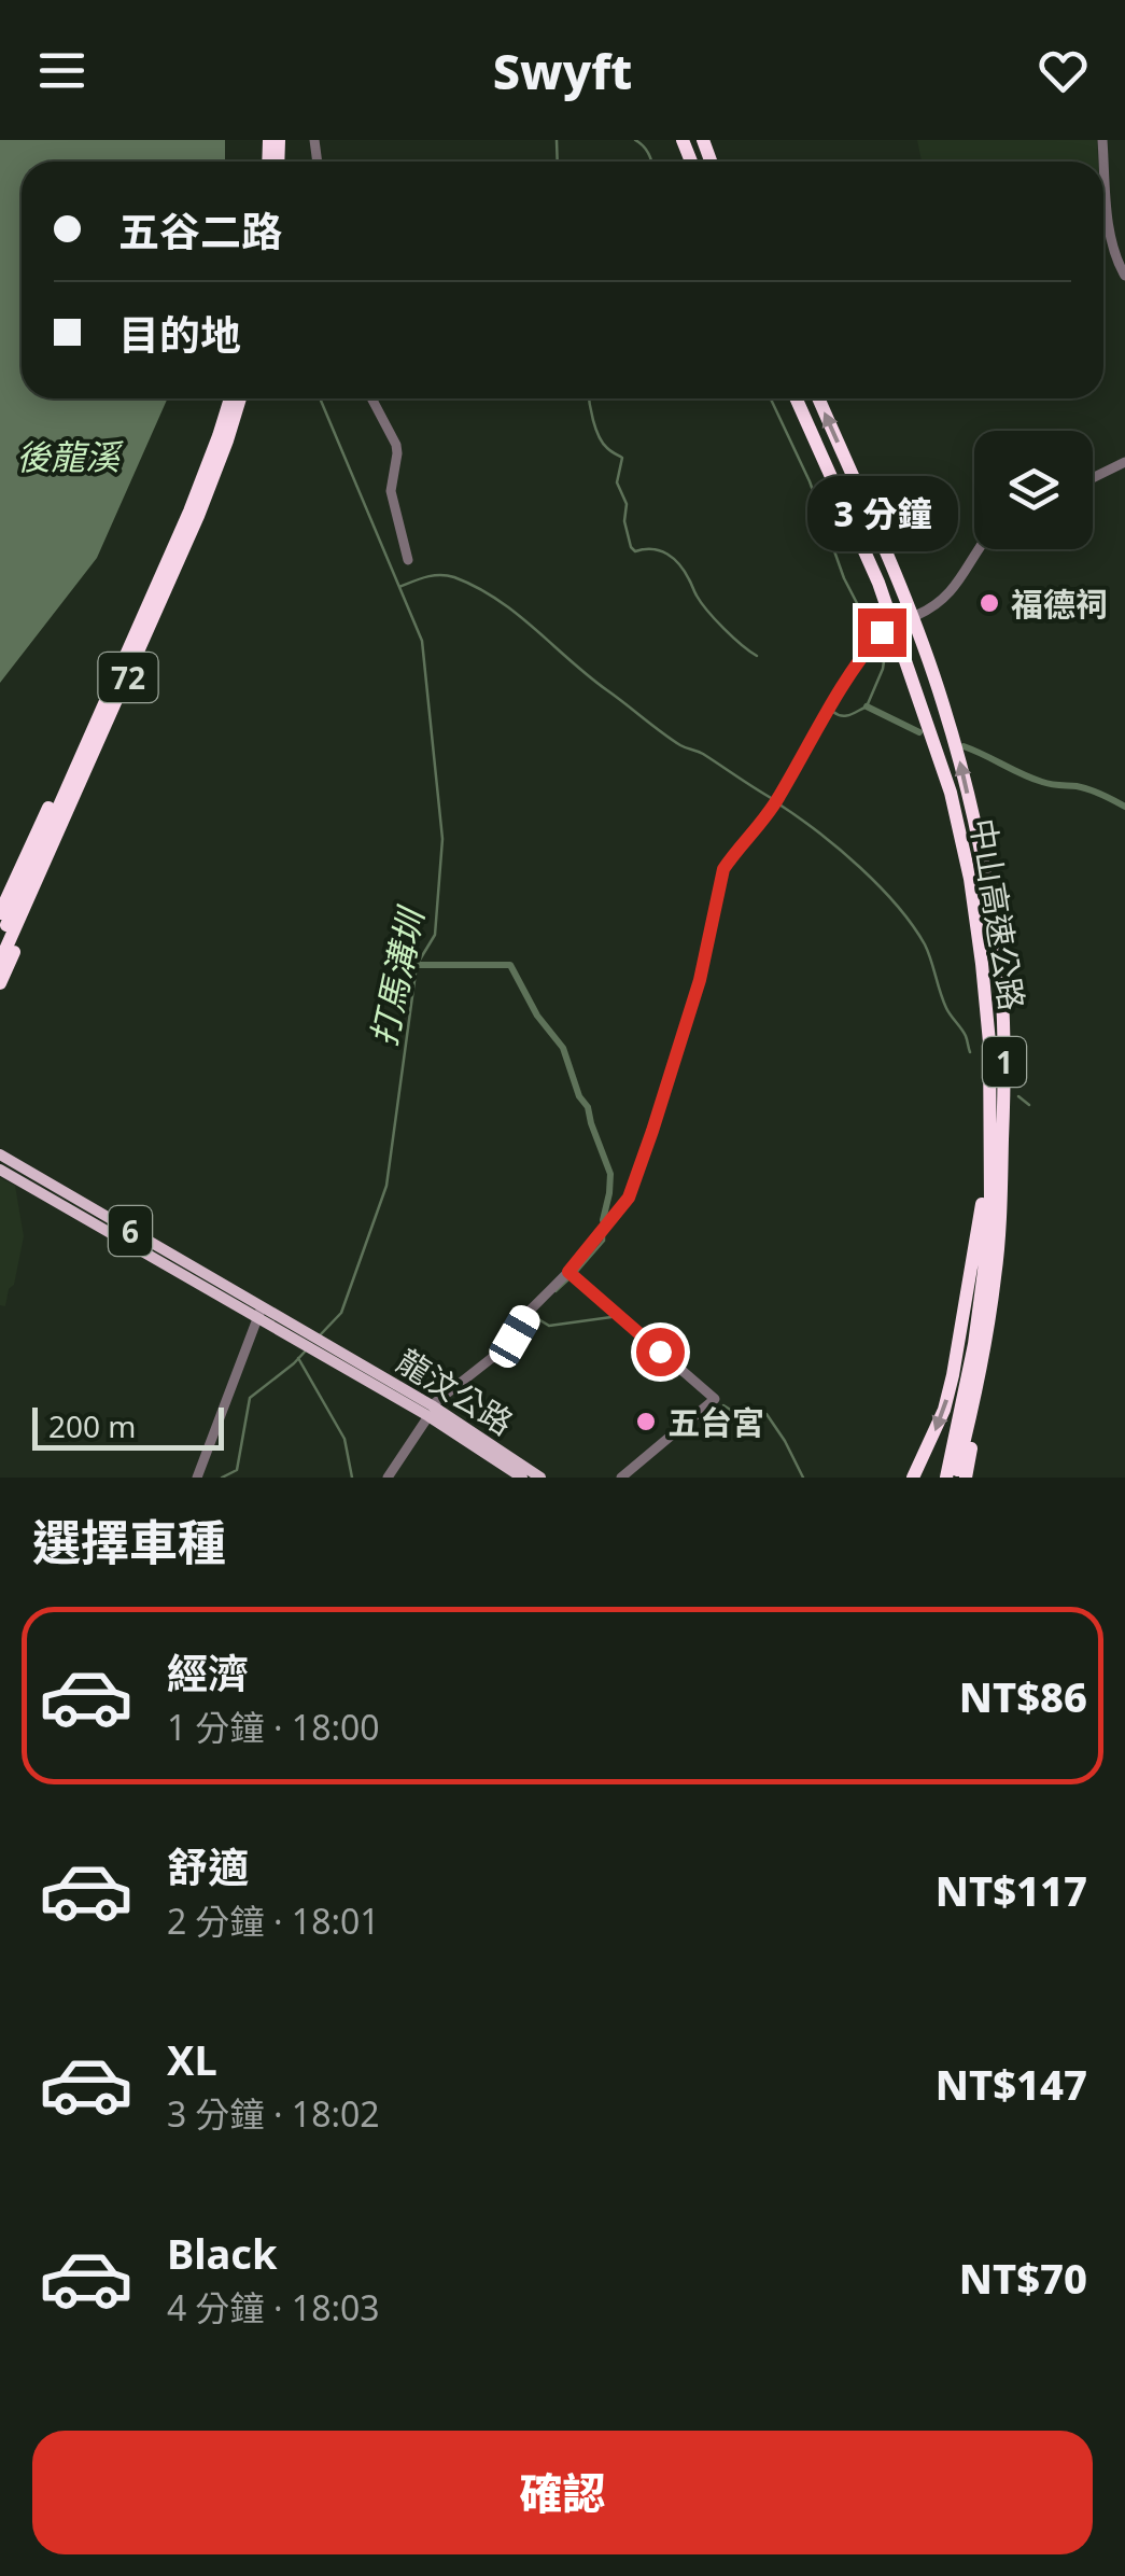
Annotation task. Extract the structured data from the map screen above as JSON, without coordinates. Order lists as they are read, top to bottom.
{
  "streets": {
    "highway": ["72", "中山高速公路", "1"],
    "main road": ["6", "龍汶公路"]
  },
  "crossings": [
    ["6", "龍汶公路"]
  ],
  "water": ["後龍溪", "打馬溝圳"],
  "places": ["福德祠", "五台宮"],
  "scale_bar": "200 m",
  "page": {
    "header": "Swyft",
    "banner": ["五谷二路", "目的地"],
    "bubble": "3 分鐘",
    "scale": "200 m",
    "heading": "選擇車種",
    "list": [
      {
        "name": "經濟",
        "note": "1 分鐘 · 18:00",
        "value": "NT$86"
      },
      {
        "name": "舒適",
        "note": "2 分鐘 · 18:01",
        "value": "NT$117"
      },
      {
        "name": "XL",
        "note": "3 分鐘 · 18:02",
        "value": "NT$147"
      },
      {
        "name": "Black",
        "note": "4 分鐘 · 18:03",
        "value": "NT$70"
      }
    ],
    "buttons": "確認"
  }
}
